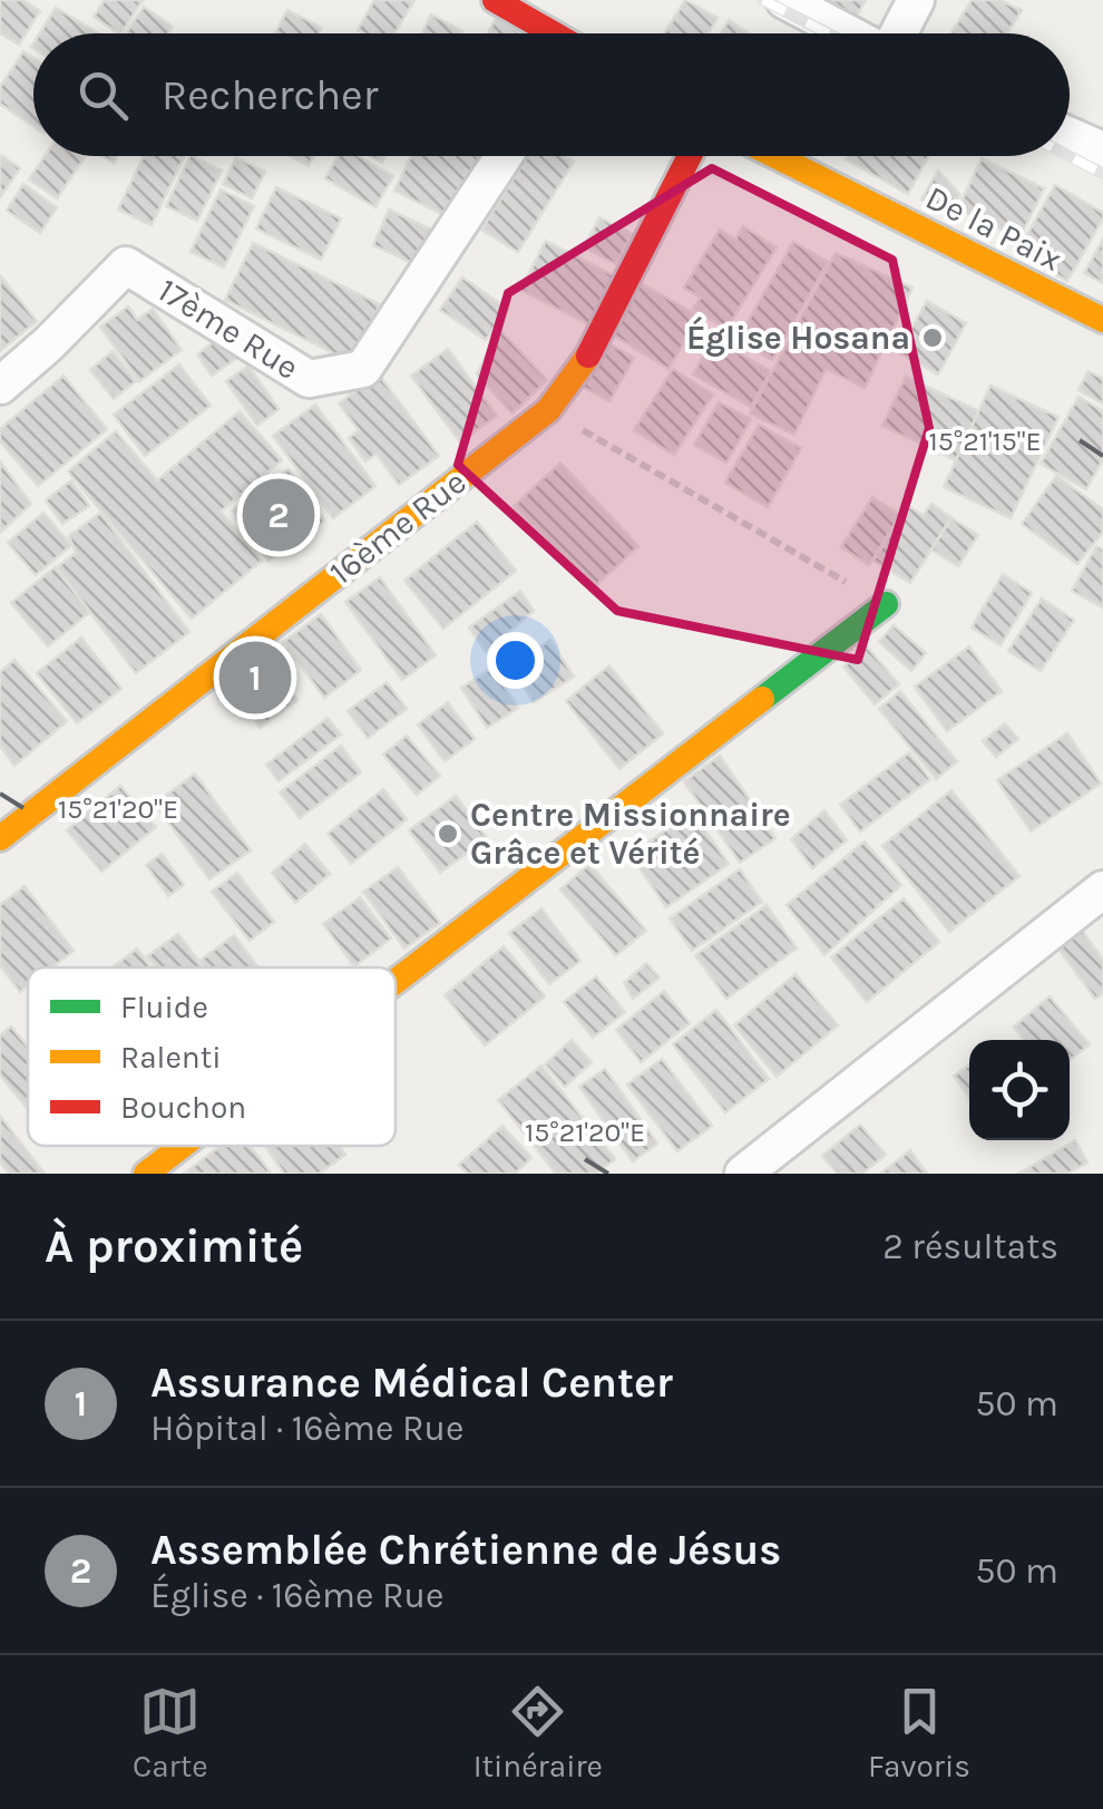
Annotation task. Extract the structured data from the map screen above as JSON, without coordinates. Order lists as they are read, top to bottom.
{
  "streets": {
    "street": ["De la Paix", "17ème Rue", "16ème Rue"]
  },
  "places": ["Église Hosana", "Centre Missionnaire Grâce et Vérité"],
  "legend": ["Fluide", "Ralenti", "Bouchon"],
  "page": {
    "search": "Rechercher",
    "pins": ["2", "1"],
    "heading": ["À proximité", "2 résultats"],
    "list": [
      {
        "mark": "1",
        "name": "Assurance Médical Center",
        "note": "Hôpital · 16ème Rue",
        "value": "50 m"
      },
      {
        "mark": "2",
        "name": "Assemblée Chrétienne de Jésus",
        "note": "Église · 16ème Rue",
        "value": "50 m"
      }
    ],
    "nav": ["Carte", "Itinéraire", "Favoris"]
  },
  "coordinates": ["15°21'15\"E", "15°21'20\"E"]
}
